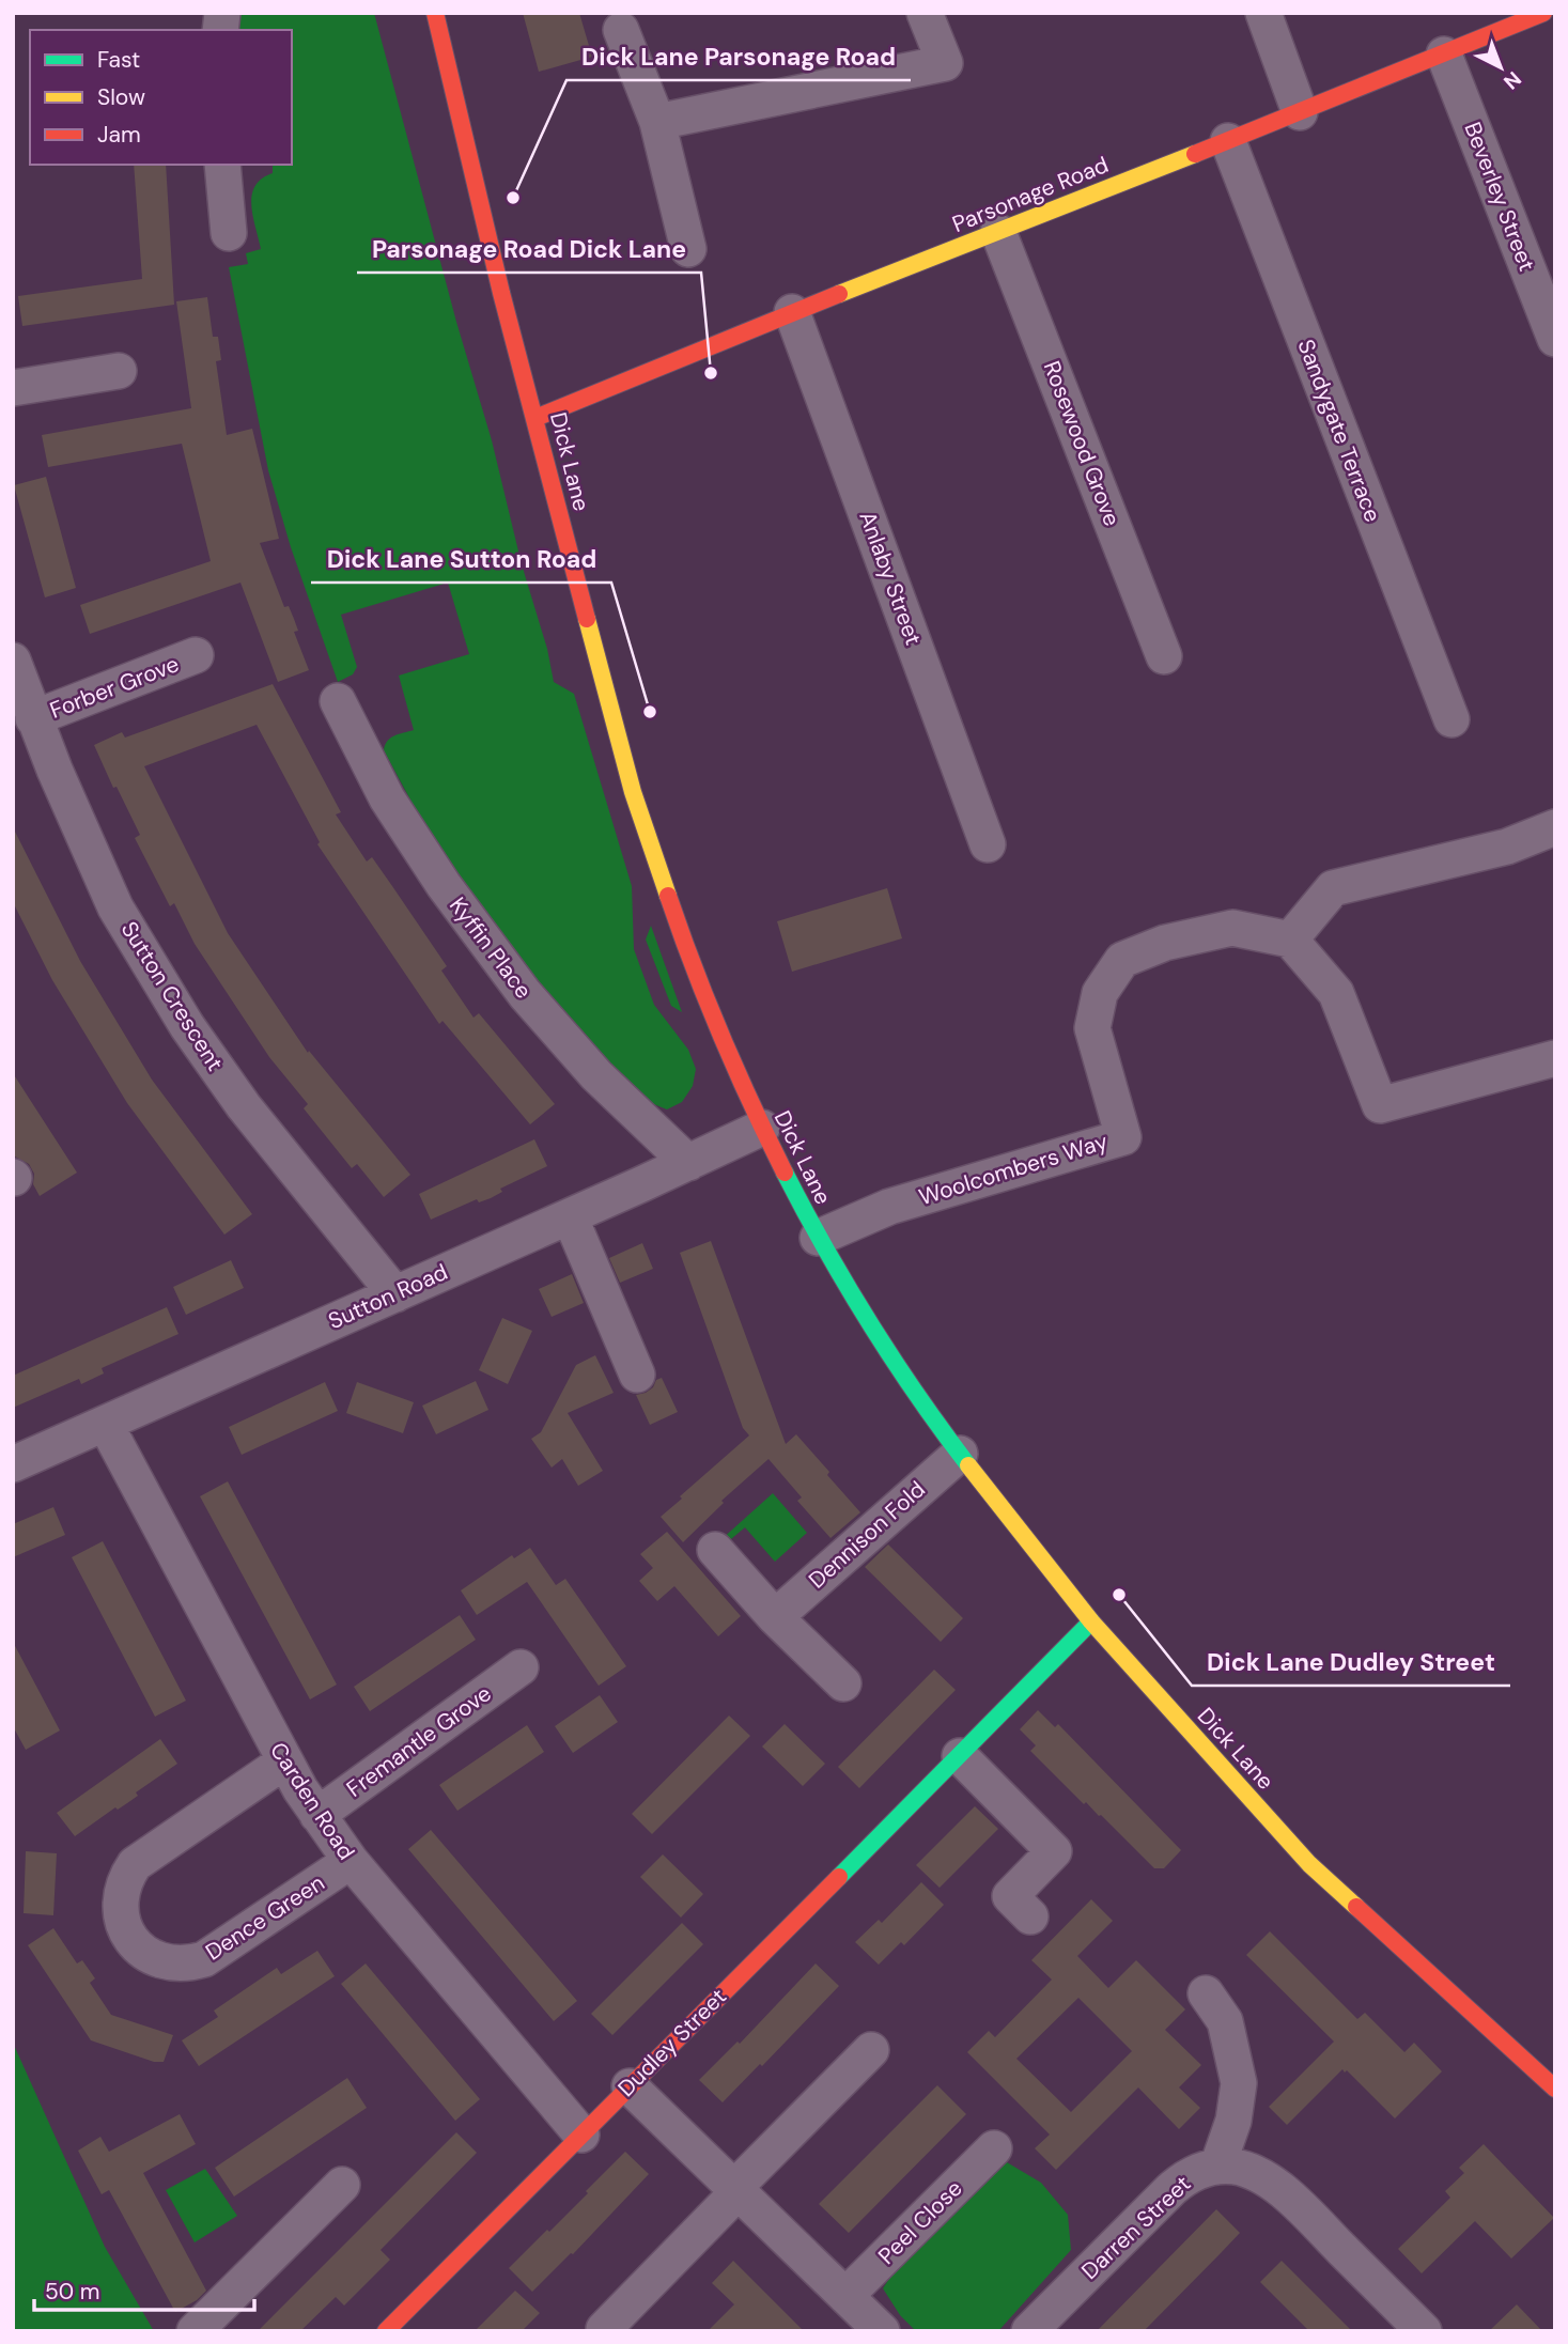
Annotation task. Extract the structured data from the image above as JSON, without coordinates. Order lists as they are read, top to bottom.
{
  "streets": {
    "street": [
      "Parsonage Road",
      "Beverley Street",
      "Sandygate Terrace",
      "Rosewood Grove",
      "Dick Lane",
      "Anlaby Street",
      "Forber Grove",
      "Kyffin Place",
      "Sutton Crescent",
      "Woolcombers Way",
      "Sutton Road",
      "Dennison Fold",
      "Fremantle Grove",
      "Carden Road",
      "Dence Green",
      "Dudley Street",
      "Peel Close",
      "Darren Street"
    ]
  },
  "crossings": [
    ["Parsonage Road", "Beverley Street"],
    ["Parsonage Road", "Sandygate Terrace"],
    ["Parsonage Road", "Rosewood Grove"],
    ["Parsonage Road", "Dick Lane"],
    ["Parsonage Road", "Anlaby Street"],
    ["Dick Lane", "Woolcombers Way"],
    ["Dick Lane", "Sutton Road"],
    ["Dick Lane", "Dennison Fold"],
    ["Dick Lane", "Dudley Street"],
    ["Forber Grove", "Sutton Crescent"],
    ["Kyffin Place", "Sutton Road"],
    ["Sutton Crescent", "Sutton Road"],
    ["Sutton Road", "Carden Road"],
    ["Fremantle Grove", "Carden Road"],
    ["Carden Road", "Dence Green"],
    ["Carden Road", "Dudley Street"]
  ],
  "places": [
    "Dick Lane Parsonage Road",
    "Parsonage Road Dick Lane",
    "Dick Lane Sutton Road",
    "Dick Lane Dudley Street"
  ],
  "legend": ["Fast", "Slow", "Jam"],
  "scale_bar": "50 m",
  "north": "bottom right"
}
